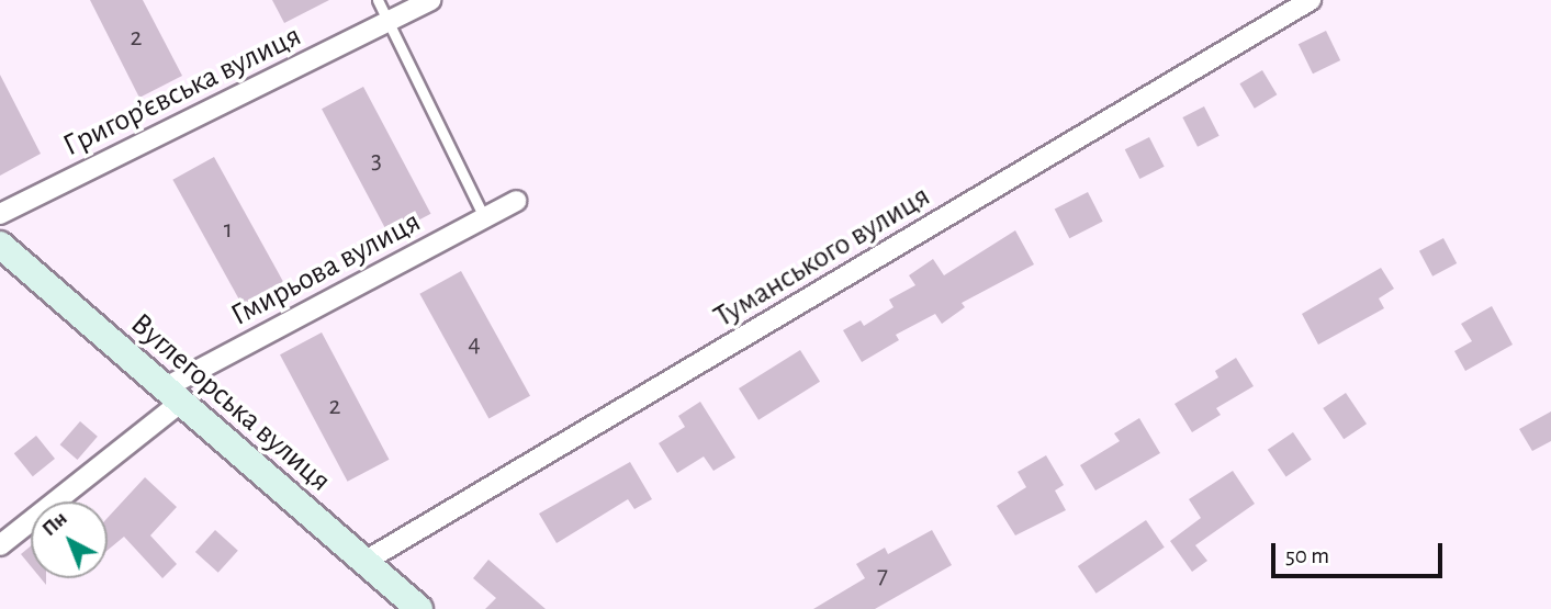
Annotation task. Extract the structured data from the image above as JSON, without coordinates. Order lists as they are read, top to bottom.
{
  "streets": {
    "main road": ["Вуглегорська вулиця"],
    "street": ["Григор’євська вулиця", "Туманського вулиця", "Гмирьова вулиця"]
  },
  "crossings": [
    ["Туманського вулиця", "Вуглегорська вулиця"],
    ["Гмирьова вулиця", "Вуглегорська вулиця"]
  ],
  "house_numbers": [
    "2",
    "3",
    "1",
    "4",
    "2",
    "7"
  ],
  "scale_bar": "50 m",
  "north": "top left"
}
